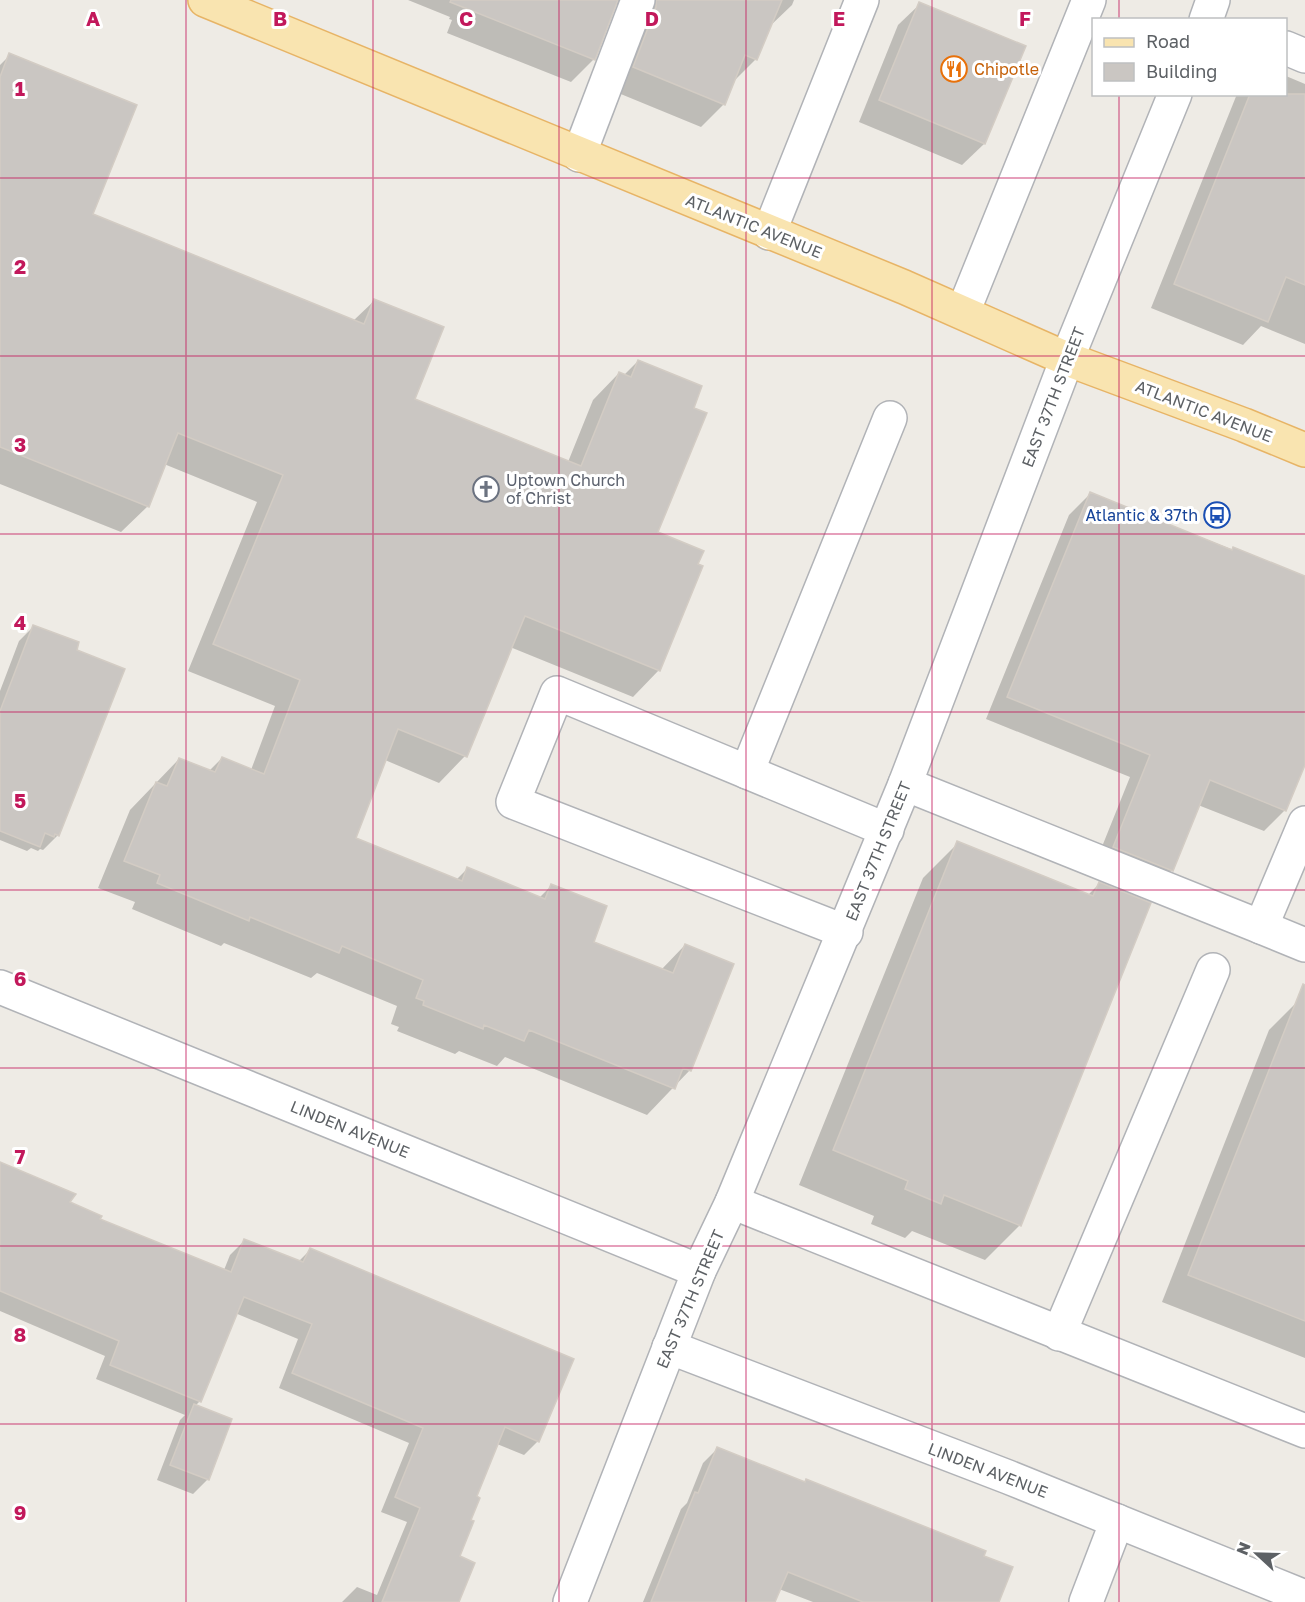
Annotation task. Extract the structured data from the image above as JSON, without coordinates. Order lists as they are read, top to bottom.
{
  "streets": {
    "main road": ["ATLANTIC AVENUE"],
    "street": ["EAST 37TH STREET", "LINDEN AVENUE"]
  },
  "crossings": [
    ["ATLANTIC AVENUE", "EAST 37TH STREET"],
    ["EAST 37TH STREET", "LINDEN AVENUE"]
  ],
  "places": {
    "restaurant": ["Chipotle"],
    "church": ["Uptown Church of Christ"],
    "bus stop": ["Atlantic & 37th"]
  },
  "legend": ["Road", "Building"],
  "north": "left",
  "grid": {
    "columns": [
      "A",
      "B",
      "C",
      "D",
      "E",
      "F"
    ],
    "rows": [
      "1",
      "2",
      "3",
      "4",
      "5",
      "6",
      "7",
      "8",
      "9"
    ]
  }
}
